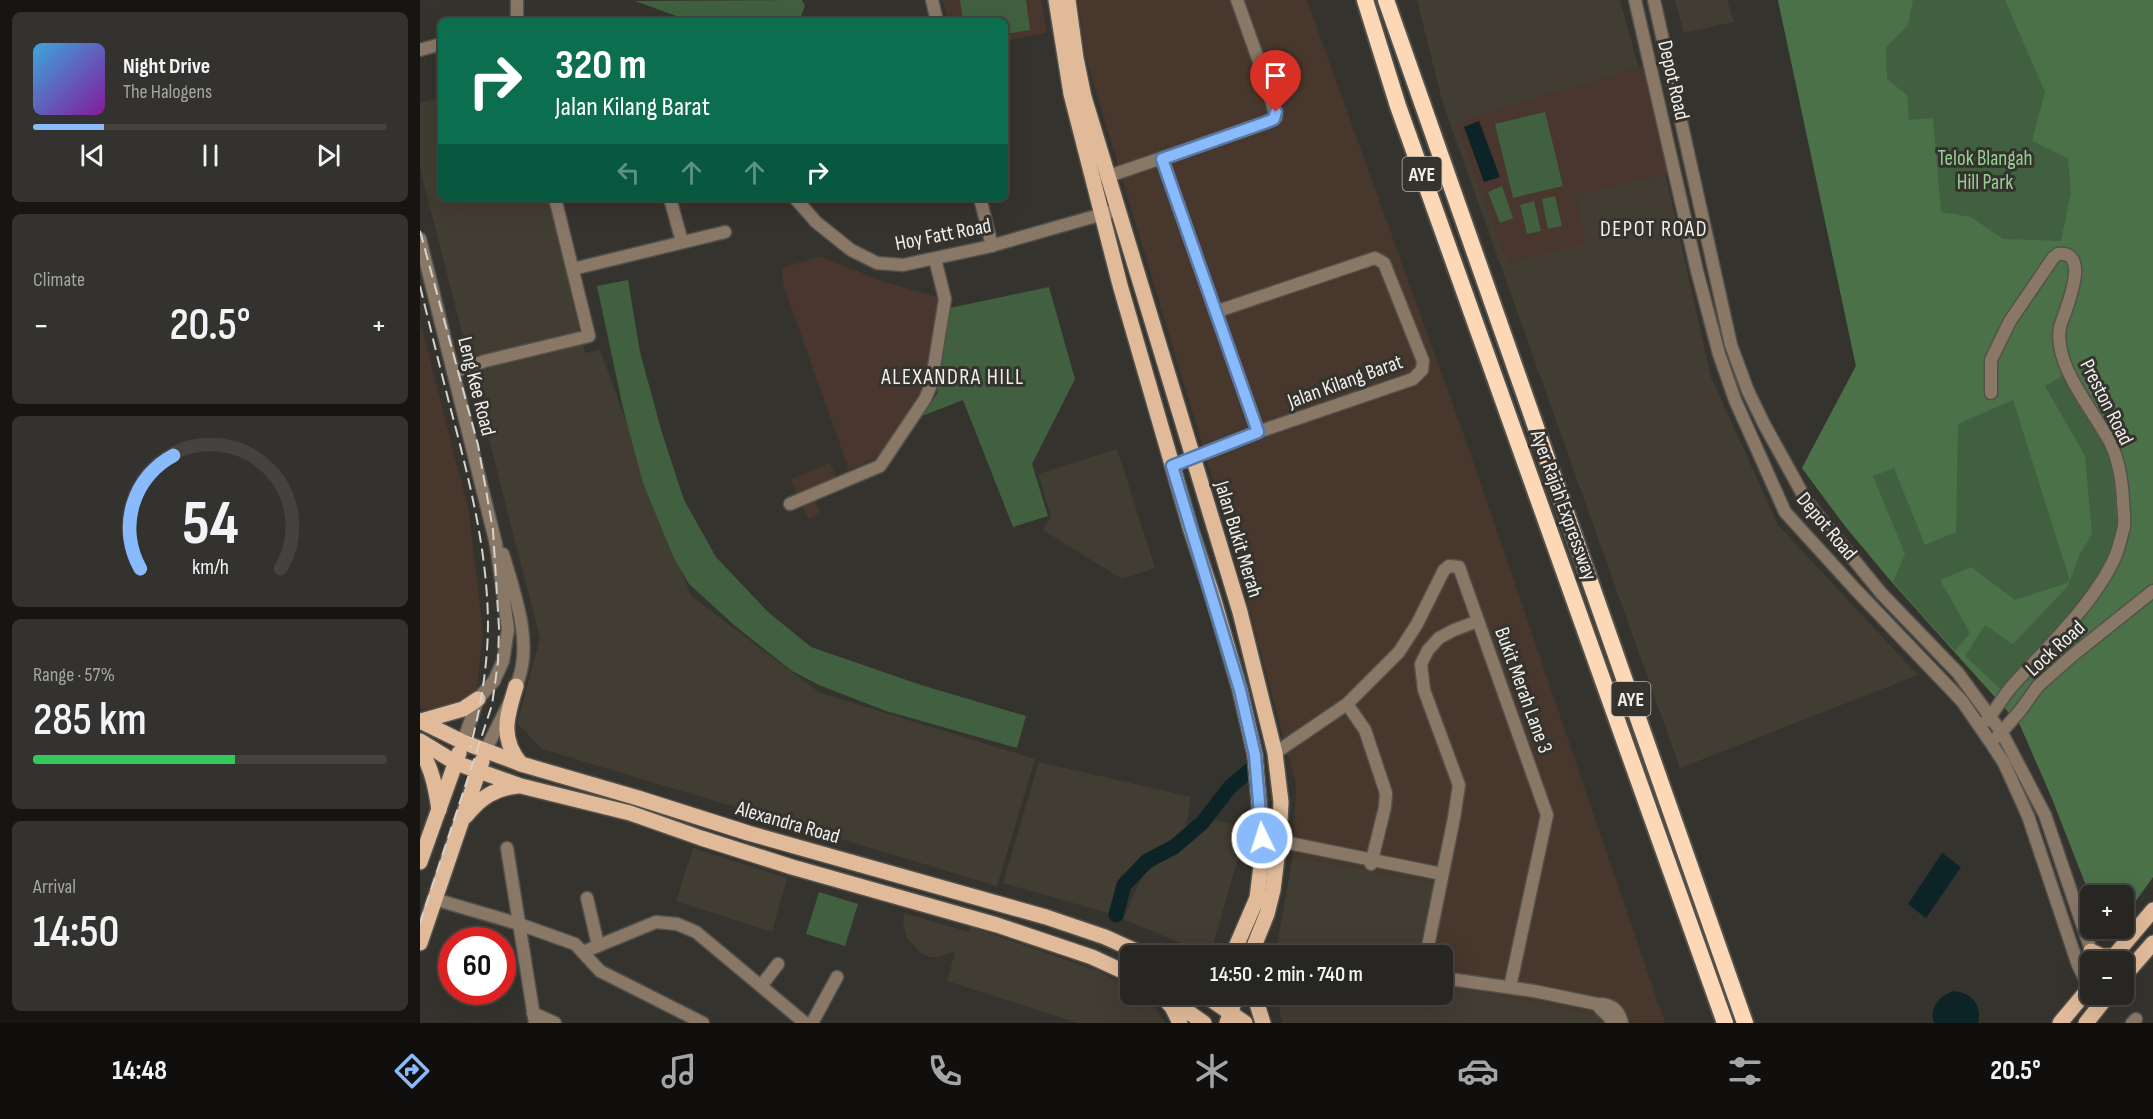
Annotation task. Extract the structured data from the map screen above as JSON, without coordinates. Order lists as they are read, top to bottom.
{
  "streets": {
    "highway": ["AYE", "Ayer Rajah Expressway"],
    "main road": ["Jalan Bukit Merah", "Alexandra Road"],
    "street": [
      "Depot Road",
      "Hoy Fatt Road",
      "Jalan Kilang Barat",
      "Leng Kee Road",
      "Preston Road",
      "Lock Road",
      "Bukit Merah Lane 3"
    ]
  },
  "crossings": [
    ["Depot Road", "Preston Road"],
    ["Depot Road", "Lock Road"],
    ["Hoy Fatt Road", "Jalan Bukit Merah"],
    ["Jalan Kilang Barat", "Jalan Bukit Merah"],
    ["Leng Kee Road", "Alexandra Road"]
  ],
  "districts": ["DEPOT ROAD", "ALEXANDRA HILL"],
  "parks": ["Telok Blangah Hill Park"],
  "page": {
    "turn": ["320 m", "Jalan Kilang Barat"],
    "song": ["Night Drive", "The Halogens"],
    "tile": [
      "Climate",
      ["Range · 57%", "285 km"],
      ["Arrival", "14:50"]
    ],
    "heat": ["−", "20.5°", "+"],
    "map_buttons": ["+", "−"],
    "limit": "60",
    "trip": "14:50 · 2 min · 740 m",
    "tabs": ["14:48", "20.5°"],
    "gauge": ["54", "km/h"]
  }
}
